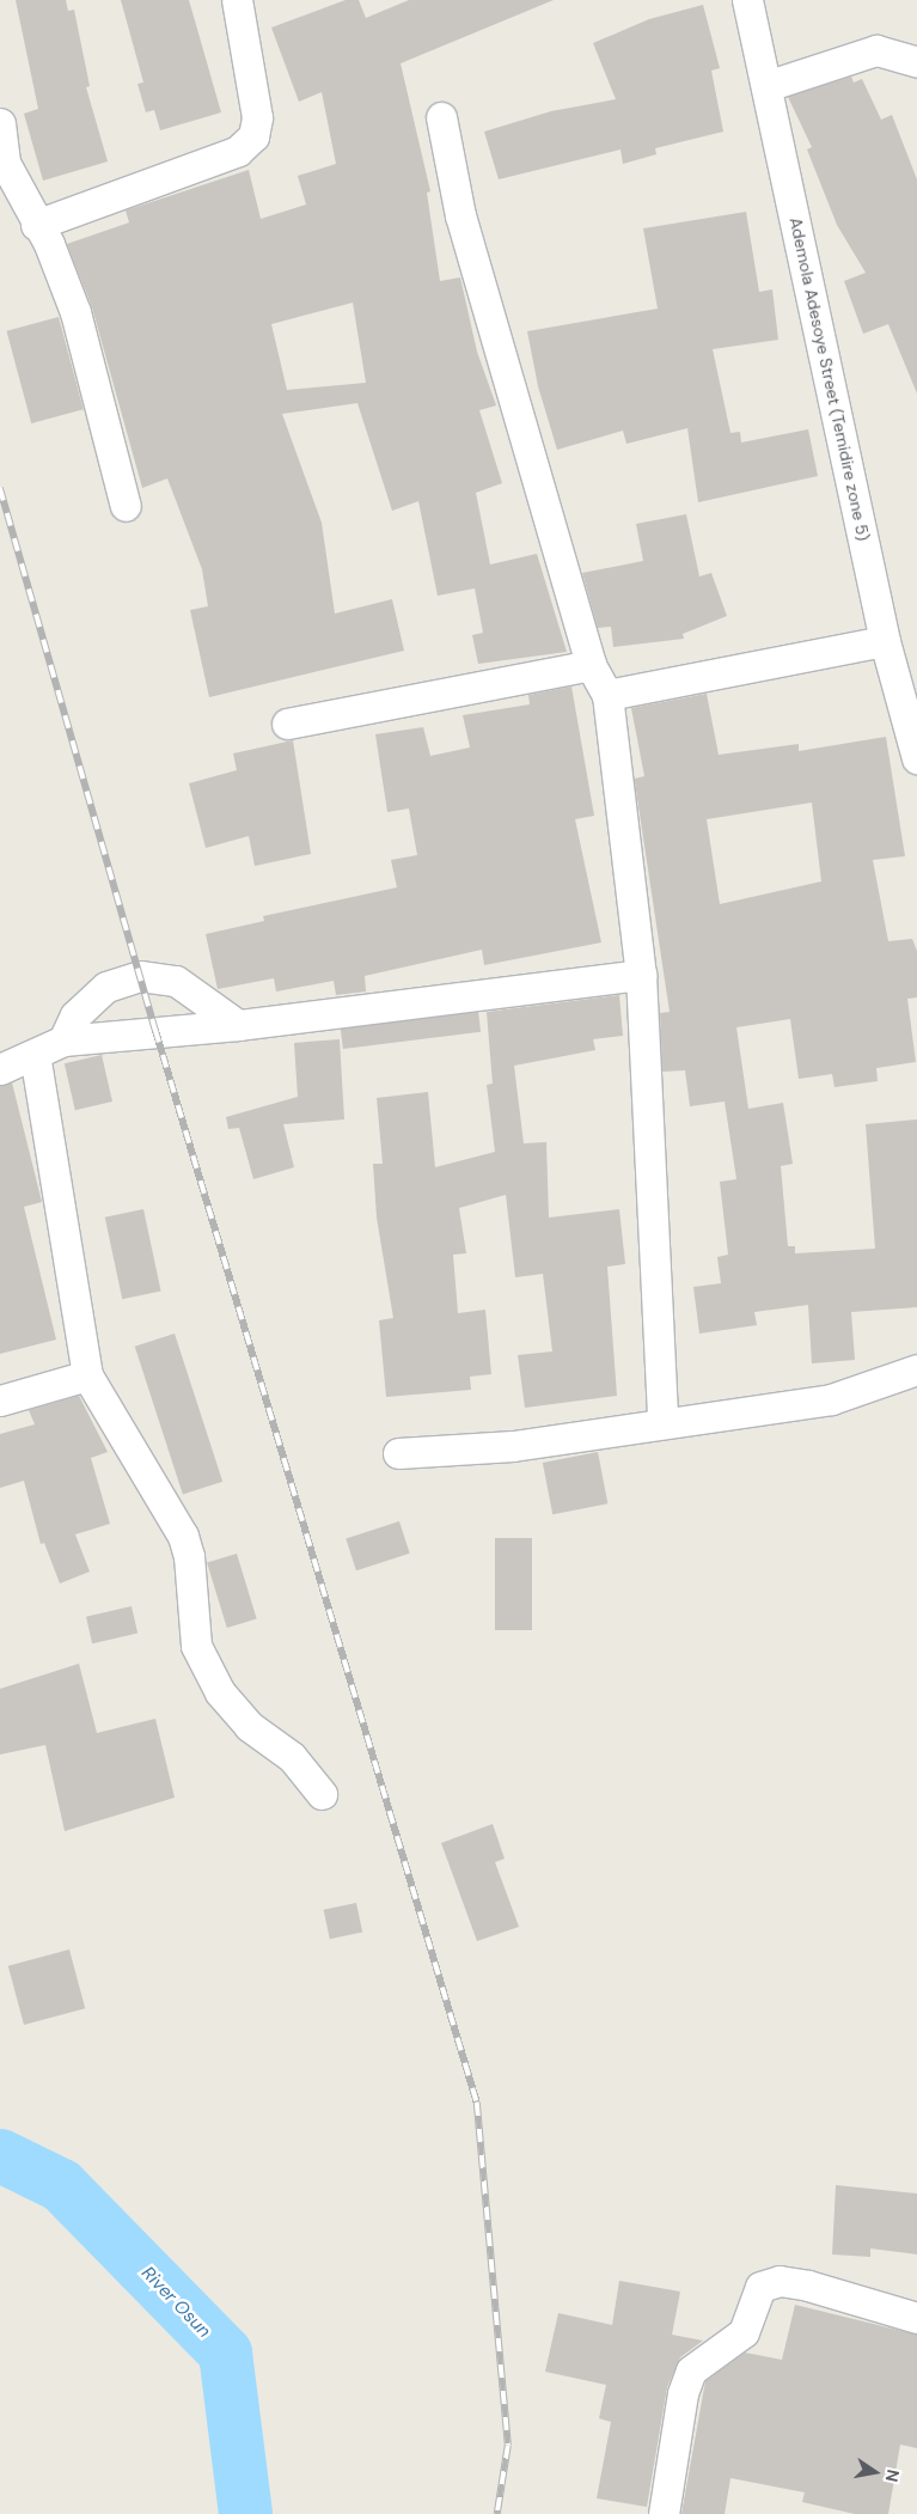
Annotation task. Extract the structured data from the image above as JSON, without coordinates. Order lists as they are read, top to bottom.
{
  "streets": {
    "street": ["Ademola Adesoye Street (Temidire zone 5)"]
  },
  "water": ["River Osun"],
  "north": "right"
}
